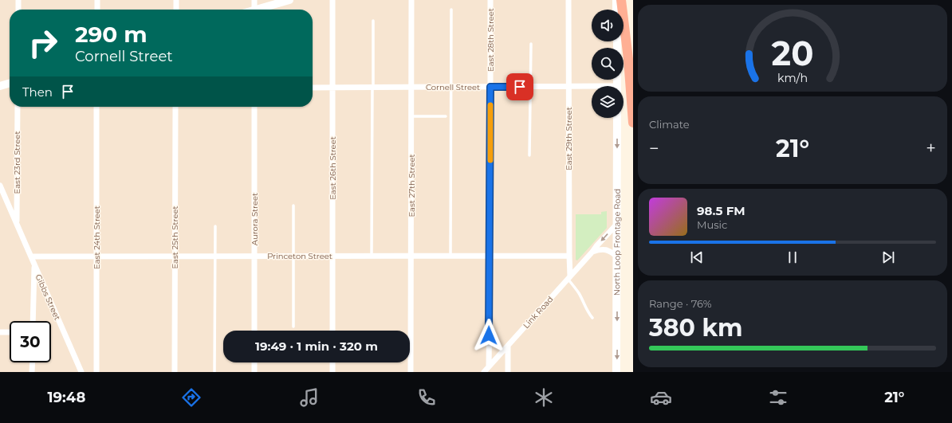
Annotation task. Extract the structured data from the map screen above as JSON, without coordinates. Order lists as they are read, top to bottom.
{
  "streets": {
    "main road": ["North Loop Frontage Road"],
    "street": [
      "East 28th Street",
      "Cornell Street",
      "East 29th Street",
      "East 23rd Street",
      "East 26th Street",
      "East 27th Street",
      "Aurora Street",
      "East 24th Street",
      "East 25th Street",
      "Princeton Street",
      "Gibbs Street",
      "Link Road"
    ]
  },
  "crossings": [
    ["East 28th Street", "Cornell Street"],
    ["East 28th Street", "Princeton Street"],
    ["East 28th Street", "Link Road"],
    ["Cornell Street", "East 29th Street"],
    ["Cornell Street", "East 26th Street"],
    ["Cornell Street", "East 27th Street"],
    ["East 29th Street", "Princeton Street"],
    ["East 29th Street", "Link Road"],
    ["East 23rd Street", "Gibbs Street"],
    ["East 26th Street", "Princeton Street"],
    ["East 27th Street", "Princeton Street"],
    ["Aurora Street", "Princeton Street"],
    ["East 24th Street", "Princeton Street"],
    ["East 25th Street", "Princeton Street"],
    ["North Loop Frontage Road", "Link Road"],
    ["Princeton Street", "Gibbs Street"]
  ],
  "one_way": ["North Loop Frontage Road"],
  "page": {
    "turn": ["290 m", "Cornell Street"],
    "then": "Then",
    "tile": [
      "Climate",
      ["Range · 76%", "380 km"]
    ],
    "heat": ["−", "21°", "+"],
    "song": ["98.5 FM", "Music"],
    "limit": "30",
    "trip": "19:49 · 1 min · 320 m",
    "tabs": ["19:48", "21°"],
    "gauge": ["20", "km/h"]
  }
}
